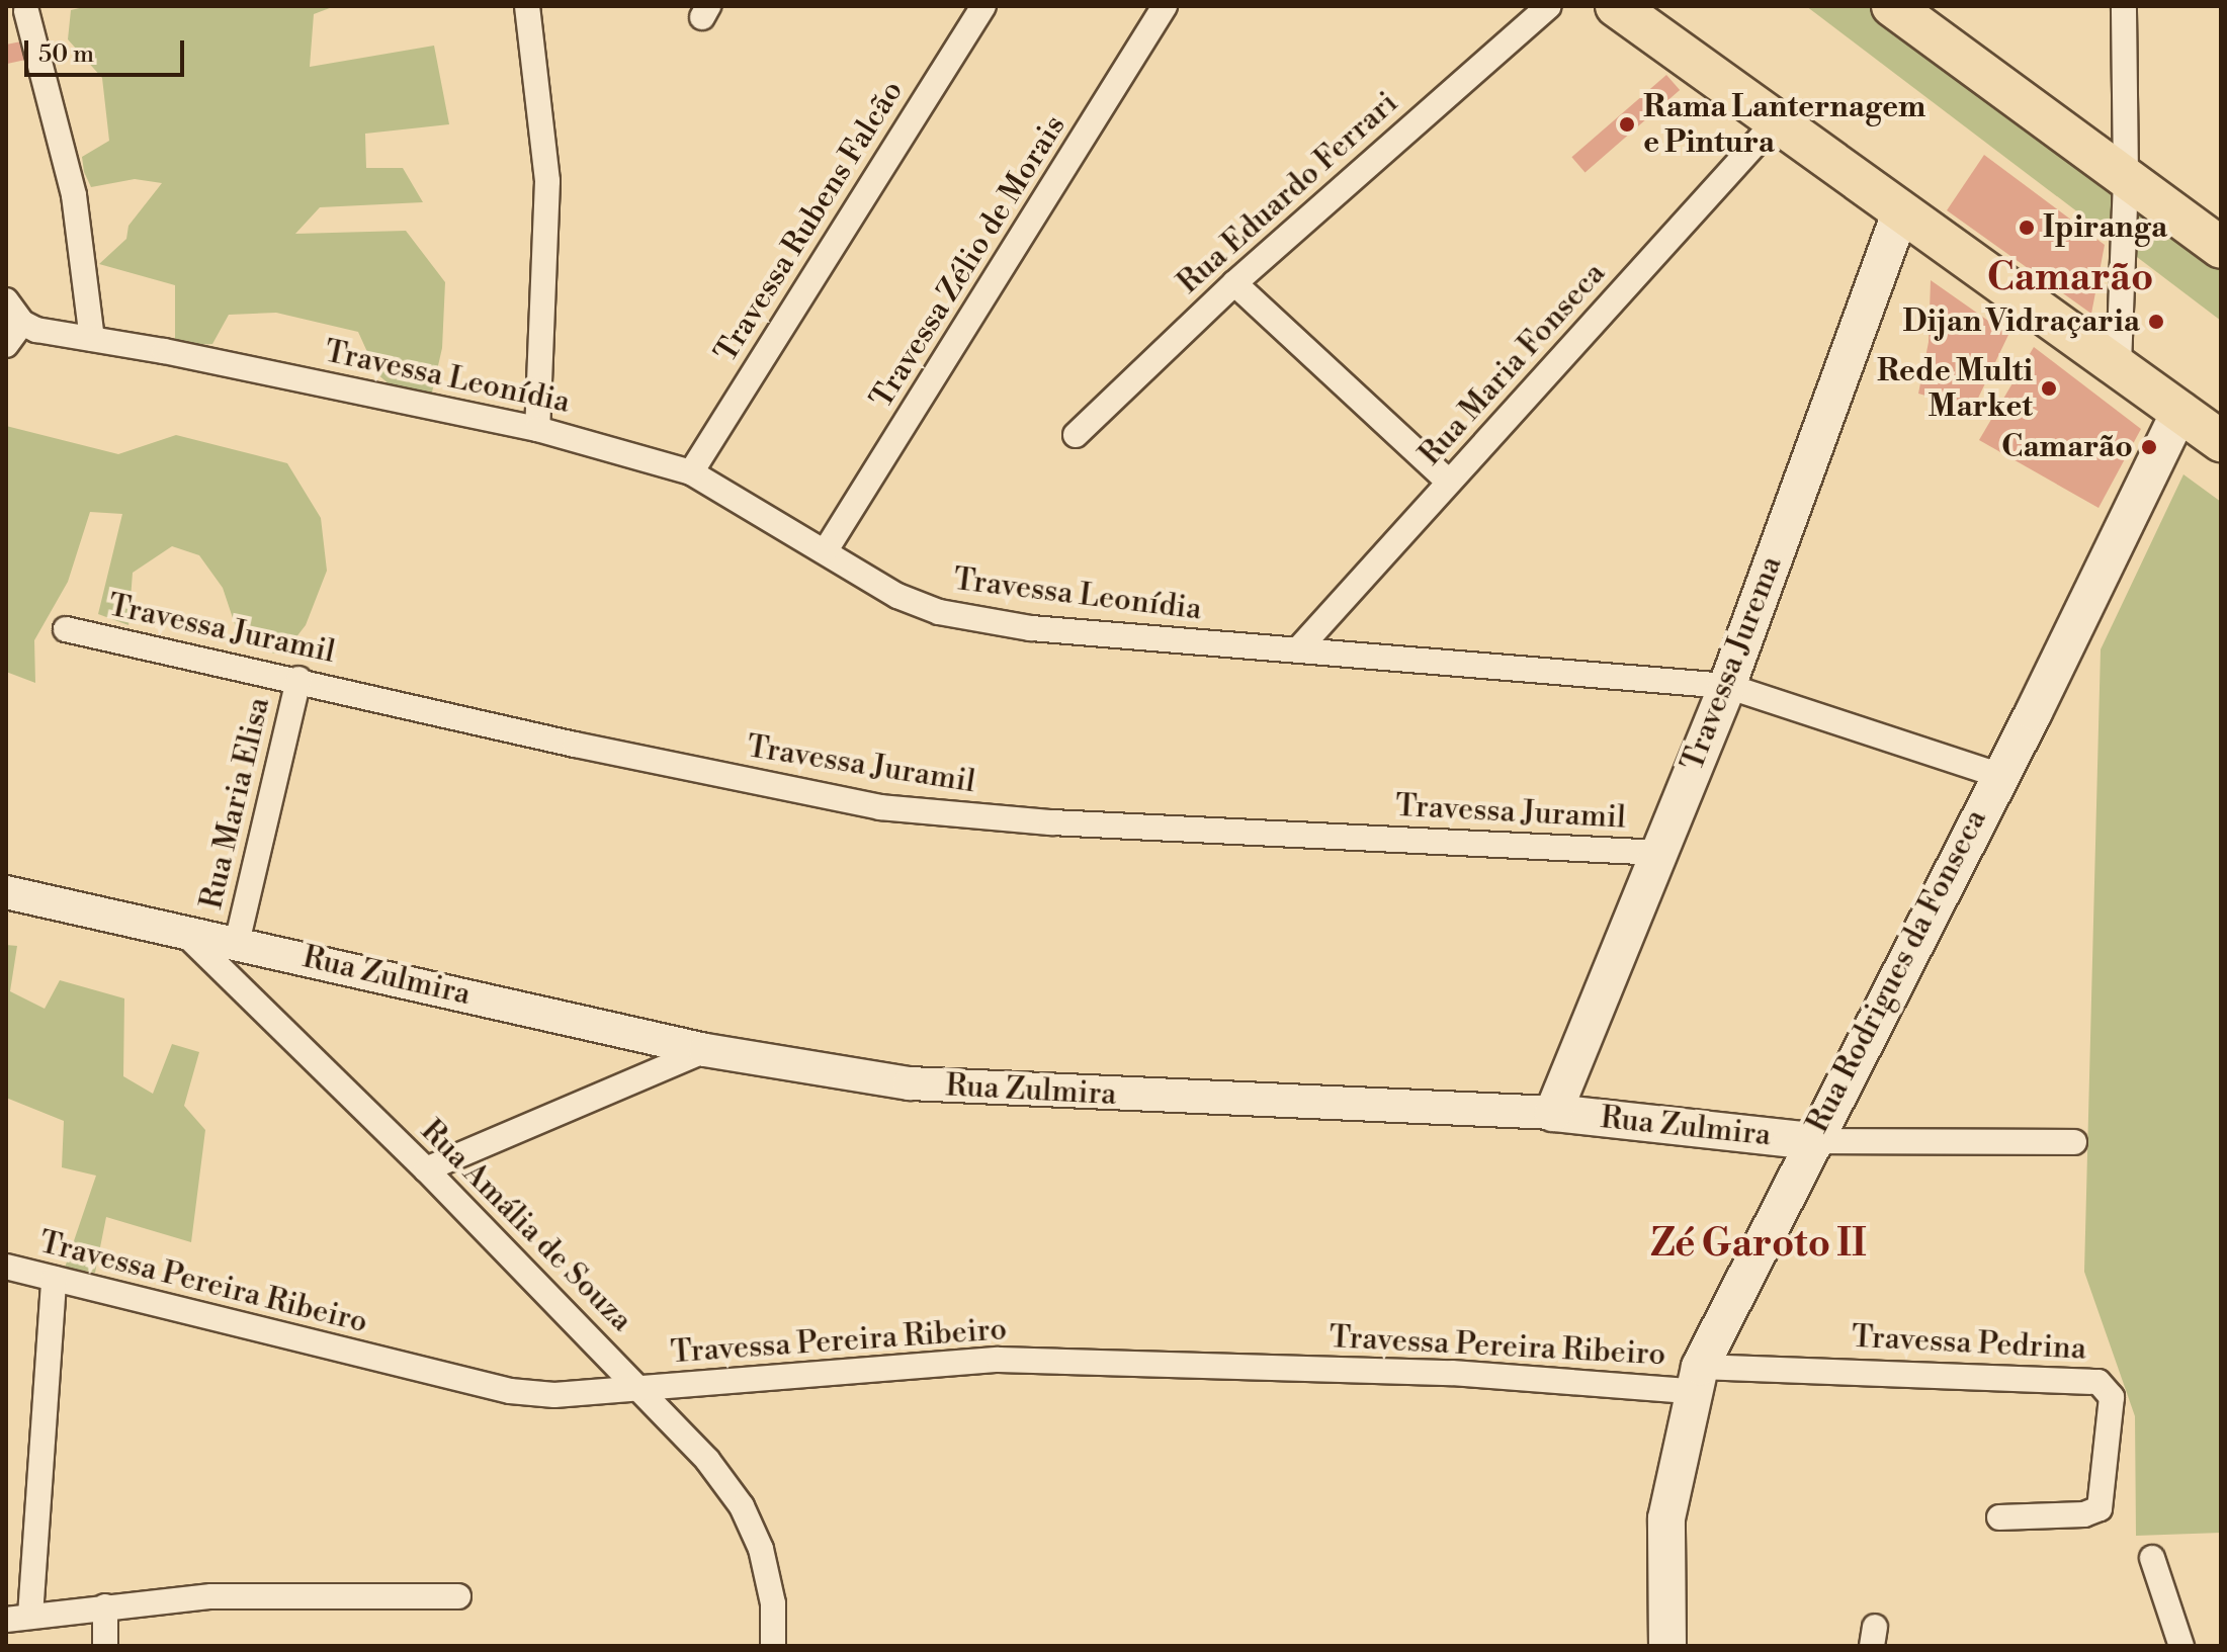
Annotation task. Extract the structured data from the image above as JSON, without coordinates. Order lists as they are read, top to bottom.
{
  "streets": {
    "main road": ["Travessa Jurema", "Rua Rodrigues da Fonseca", "Rua Zulmira"],
    "street": [
      "Rua Eduardo Ferrari",
      "Travessa Rubens Falcão",
      "Travessa Zélio de Morais",
      "Rua Maria Fonseca",
      "Travessa Leonídia",
      "Travessa Juramil",
      "Rua Maria Elisa",
      "Rua Amália de Souza",
      "Travessa Pereira Ribeiro",
      "Travessa Pedrina"
    ]
  },
  "crossings": [
    ["Travessa Rubens Falcão", "Travessa Leonídia"],
    ["Travessa Zélio de Morais", "Travessa Leonídia"],
    ["Rua Maria Fonseca", "Travessa Leonídia"],
    ["Travessa Leonídia", "Travessa Jurema"],
    ["Travessa Leonídia", "Rua Rodrigues da Fonseca"],
    ["Travessa Juramil", "Travessa Jurema"],
    ["Travessa Juramil", "Rua Maria Elisa"],
    ["Travessa Jurema", "Rua Zulmira"],
    ["Rua Maria Elisa", "Rua Zulmira"],
    ["Rua Rodrigues da Fonseca", "Rua Zulmira"],
    ["Rua Rodrigues da Fonseca", "Travessa Pereira Ribeiro"],
    ["Rua Rodrigues da Fonseca", "Travessa Pedrina"],
    ["Rua Zulmira", "Rua Amália de Souza"],
    ["Rua Amália de Souza", "Travessa Pereira Ribeiro"],
    ["Travessa Pereira Ribeiro", "Travessa Pedrina"]
  ],
  "districts": ["Camarão", "Zé Garoto II"],
  "places": [
    "Rama Lanternagem e Pintura",
    "Ipiranga",
    "Dijan Vidraçaria",
    "Rede Multi Market",
    "Camarão"
  ],
  "scale_bar": "50 m"
}
